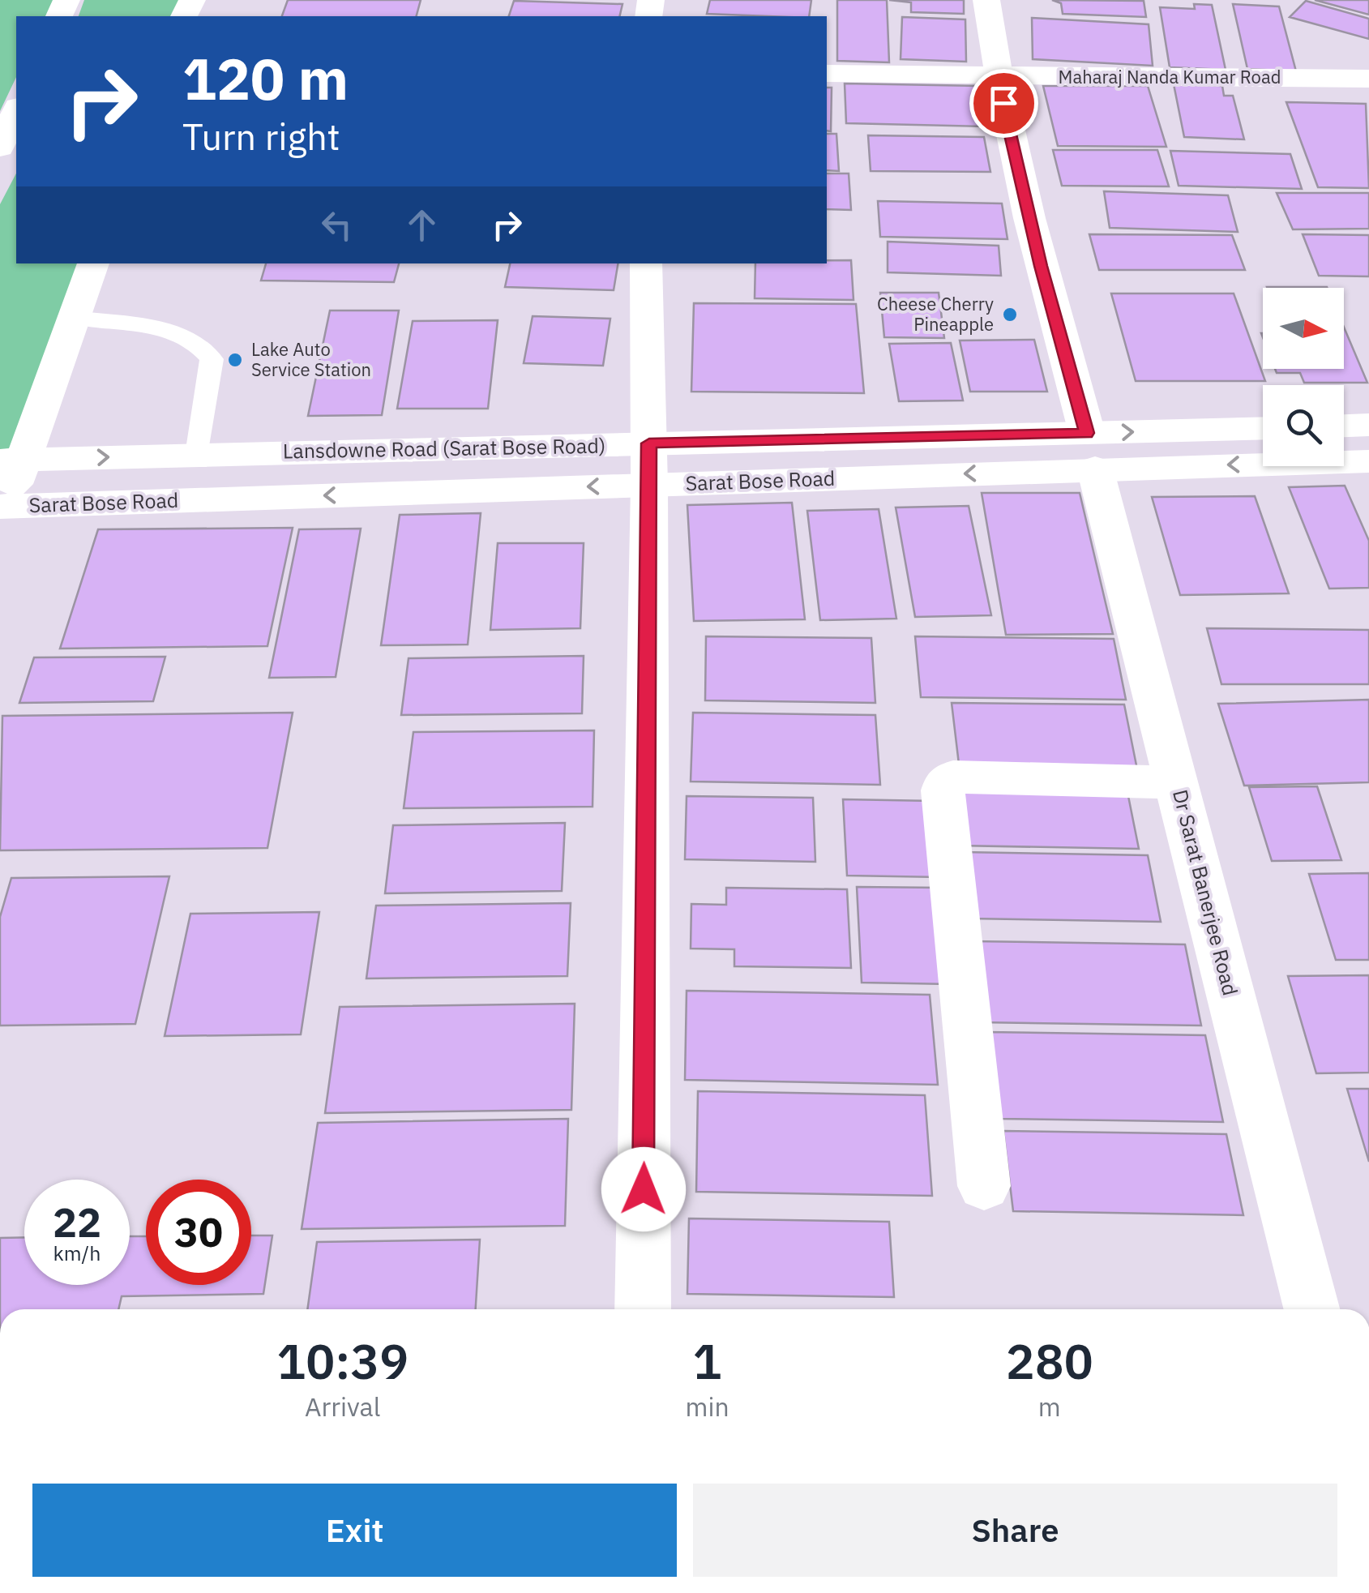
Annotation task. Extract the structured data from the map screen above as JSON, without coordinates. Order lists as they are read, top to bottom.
{
  "streets": {
    "street": [
      "Maharaj Nanda Kumar Road",
      "Lansdowne Road (Sarat Bose Road)",
      "Sarat Bose Road",
      "Dr Sarat Banerjee Road"
    ]
  },
  "crossings": [
    ["Maharaj Nanda Kumar Road", "Dr Sarat Banerjee Road"],
    ["Lansdowne Road (Sarat Bose Road)", "Sarat Bose Road"],
    ["Sarat Bose Road", "Dr Sarat Banerjee Road"]
  ],
  "one_way": ["Sarat Bose Road"],
  "places": ["Cheese Cherry Pineapple", "Lake Auto Service Station"],
  "north": "right",
  "page": {
    "turn": ["120 m", "Turn right"],
    "speed": "22 km/h",
    "limit": "30",
    "eta": [
      "10:39",
      "Arrival",
      "1",
      "min",
      "280",
      "m"
    ],
    "buttons": ["Exit", "Share"]
  }
}
